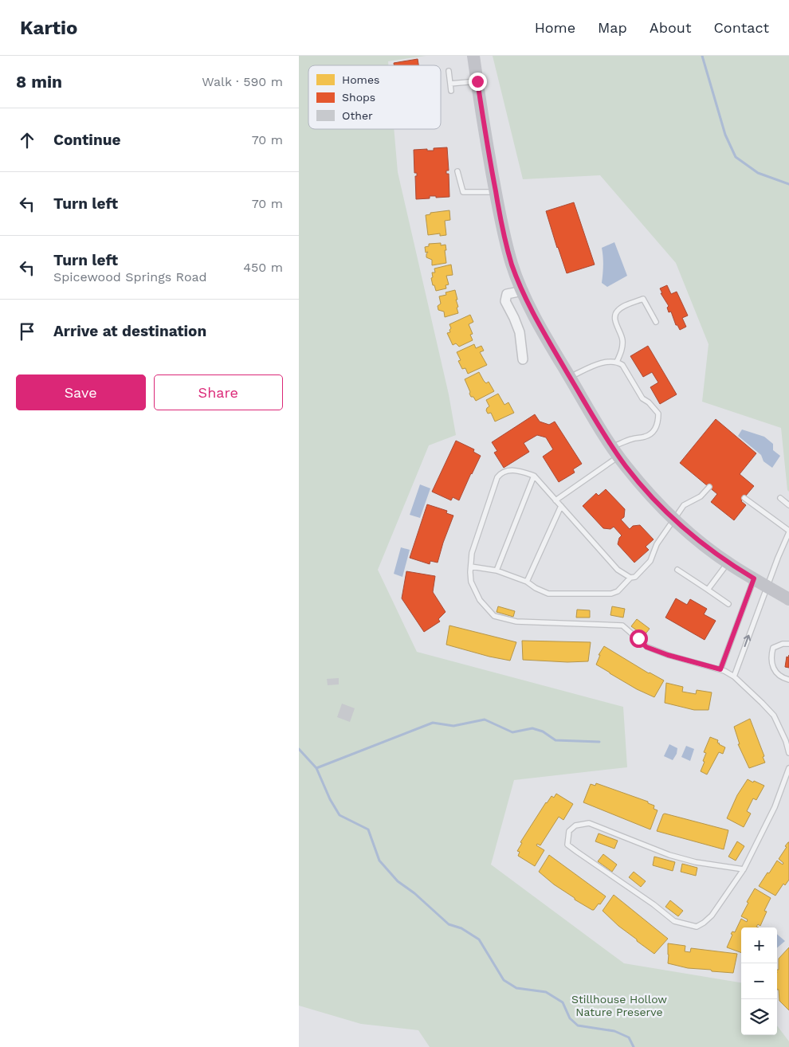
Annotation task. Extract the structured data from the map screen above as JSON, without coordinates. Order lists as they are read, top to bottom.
{
  "parks": ["Stillhouse Hollow Nature Preserve"],
  "legend": ["Homes", "Shops", "Other"],
  "page": {
    "header": "Kartio",
    "nav": [
      "Home",
      "Map",
      "About",
      "Contact"
    ],
    "heading": ["8 min", "Walk · 590 m"],
    "list": [
      ["Continue", "70 m"],
      ["Turn left", "70 m"],
      ["Turn left", "Spicewood Springs Road", "450 m"],
      "Arrive at destination"
    ],
    "buttons": ["Save", "Share"],
    "map_buttons": ["+", "−"]
  }
}
